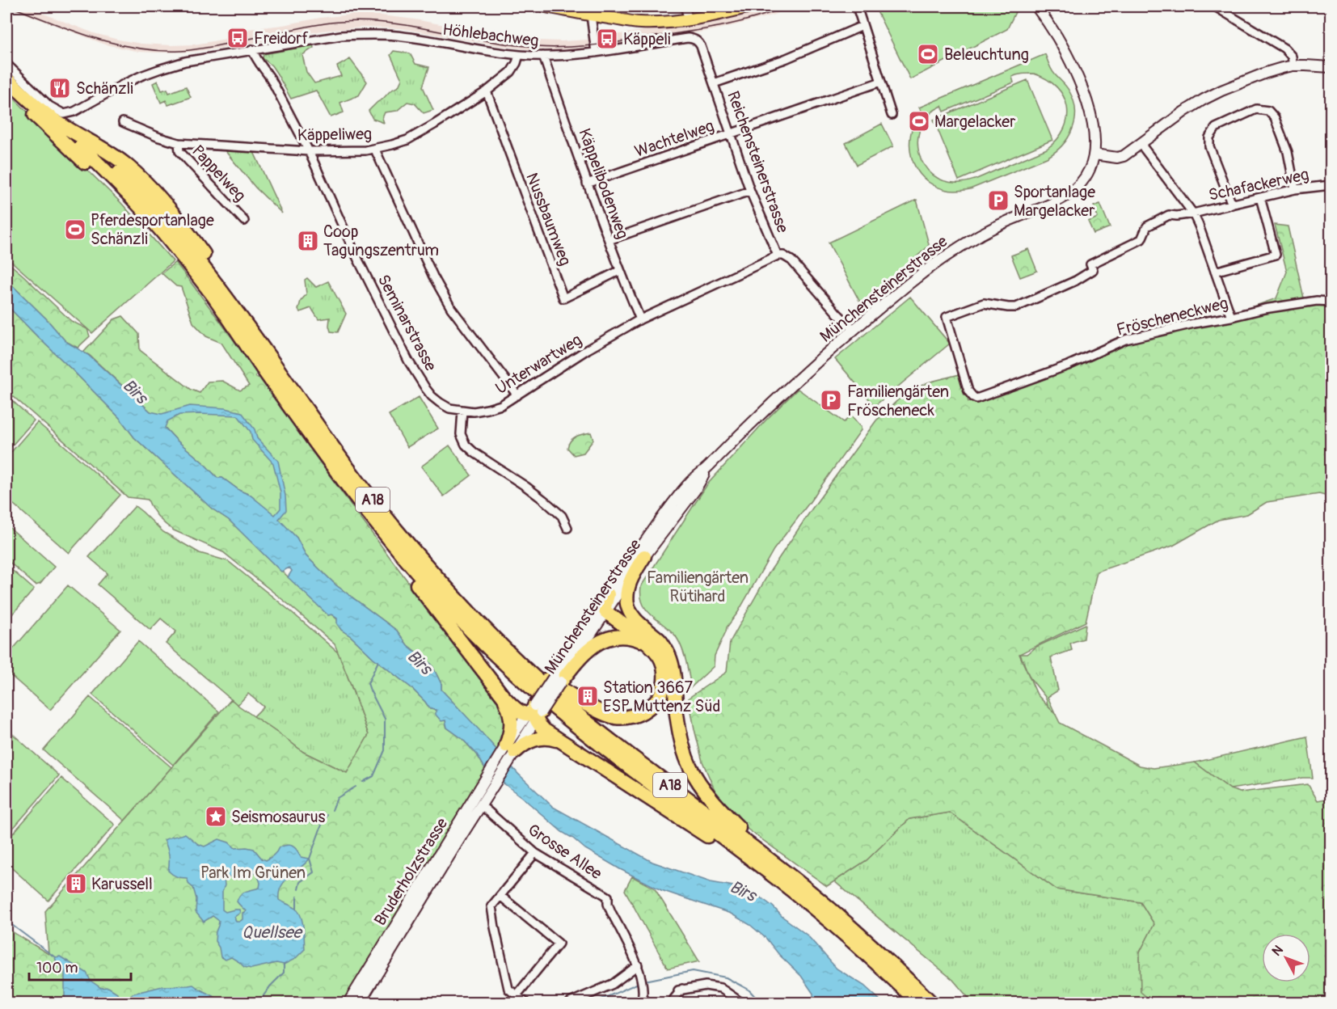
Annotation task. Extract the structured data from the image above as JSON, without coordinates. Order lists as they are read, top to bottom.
{
  "streets": {
    "highway": ["A18"],
    "main road": ["Münchensteinerstrasse", "Bruderholzstrasse"],
    "street": [
      "Höhlebachweg",
      "Käppeliweg",
      "Wachtelweg",
      "Reichensteinerstrasse",
      "Pappelweg",
      "Käppelibodenweg",
      "Schafackerweg",
      "Nussbaumweg",
      "Fröscheneckweg",
      "Seminarstrasse",
      "Unterwartweg",
      "Grosse Allee"
    ]
  },
  "crossings": [
    ["Höhlebachweg", "Käppeliweg"],
    ["Höhlebachweg", "Reichensteinerstrasse"],
    ["Höhlebachweg", "Käppelibodenweg"],
    ["Höhlebachweg", "Seminarstrasse"],
    ["Käppeliweg", "Pappelweg"],
    ["Käppeliweg", "Nussbaumweg"],
    ["Käppeliweg", "Seminarstrasse"],
    ["Wachtelweg", "Reichensteinerstrasse"],
    ["Wachtelweg", "Käppelibodenweg"],
    ["Reichensteinerstrasse", "Münchensteinerstrasse"],
    ["Reichensteinerstrasse", "Unterwartweg"],
    ["Käppelibodenweg", "Nussbaumweg"],
    ["Käppelibodenweg", "Unterwartweg"],
    ["Schafackerweg", "Fröscheneckweg"],
    ["Seminarstrasse", "Unterwartweg"]
  ],
  "water": ["Birs", "Quellsee"],
  "parks": ["Familiengärten Rütihard", "Park Im Grünen"],
  "places": {
    "bus stop": ["Freidorf", "Käppeli"],
    "sports": ["Beleuchtung", "Margelacker", "Pferdesportanlage Schänzli"],
    "restaurant": ["Schänzli"],
    "parking": ["Sportanlage Margelacker", "Familiengärten Fröscheneck"],
    "building": ["Coop Tagungszentrum", "Station 3667 ESP Muttenz Süd", "Karussell"],
    "place": ["Seismosaurus"]
  },
  "scale_bar": "100 m",
  "north": "top left"
}
